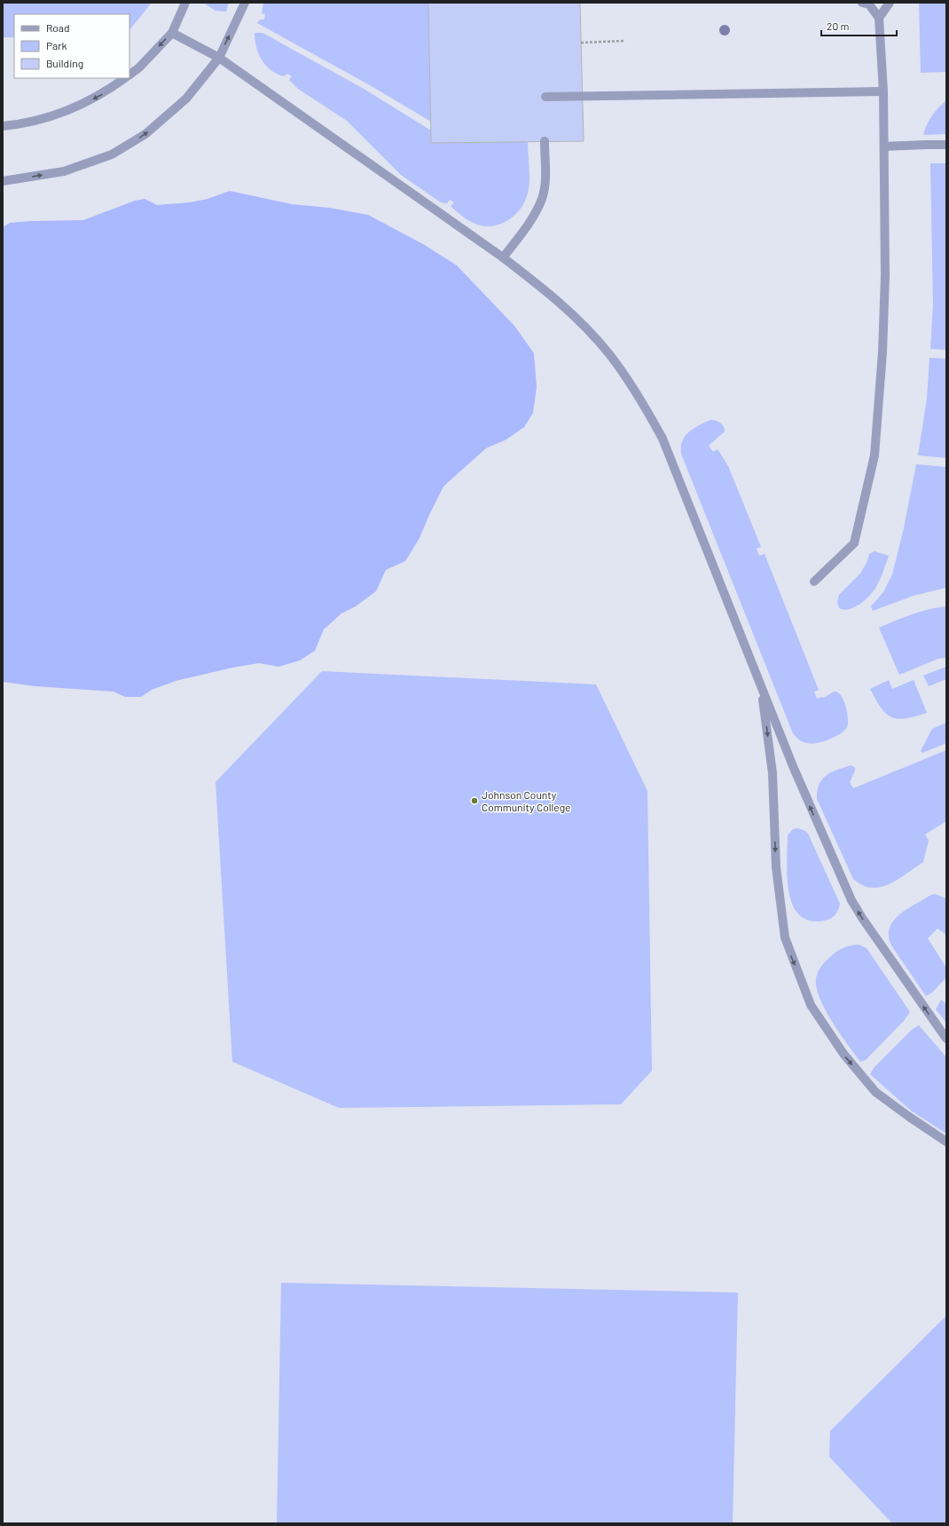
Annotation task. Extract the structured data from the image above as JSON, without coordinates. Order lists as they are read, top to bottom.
{
  "places": ["Johnson County Community College"],
  "legend": ["Road", "Park", "Building"],
  "scale_bar": "20 m"
}
